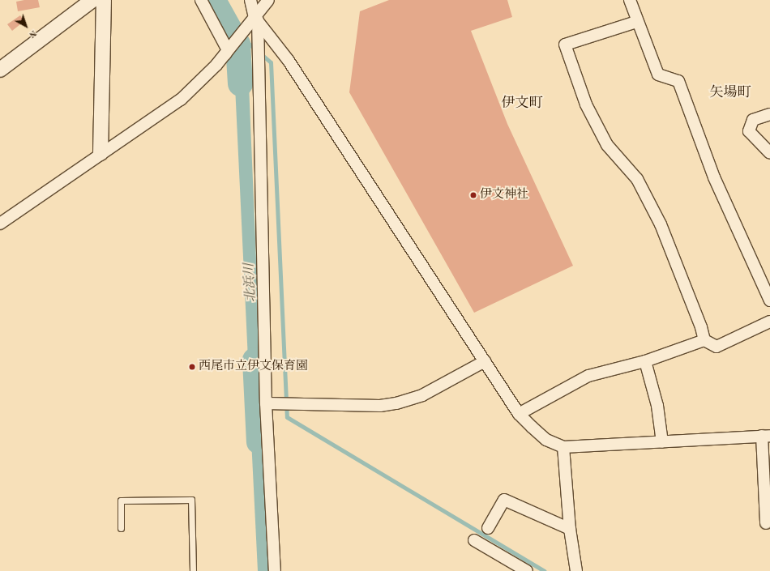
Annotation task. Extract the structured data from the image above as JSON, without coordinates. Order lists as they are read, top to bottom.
{
  "districts": ["矢場町", "伊文町"],
  "water": ["北浜川"],
  "places": ["伊文神社", "西尾市立伊文保育園"],
  "north": "bottom right"
}
